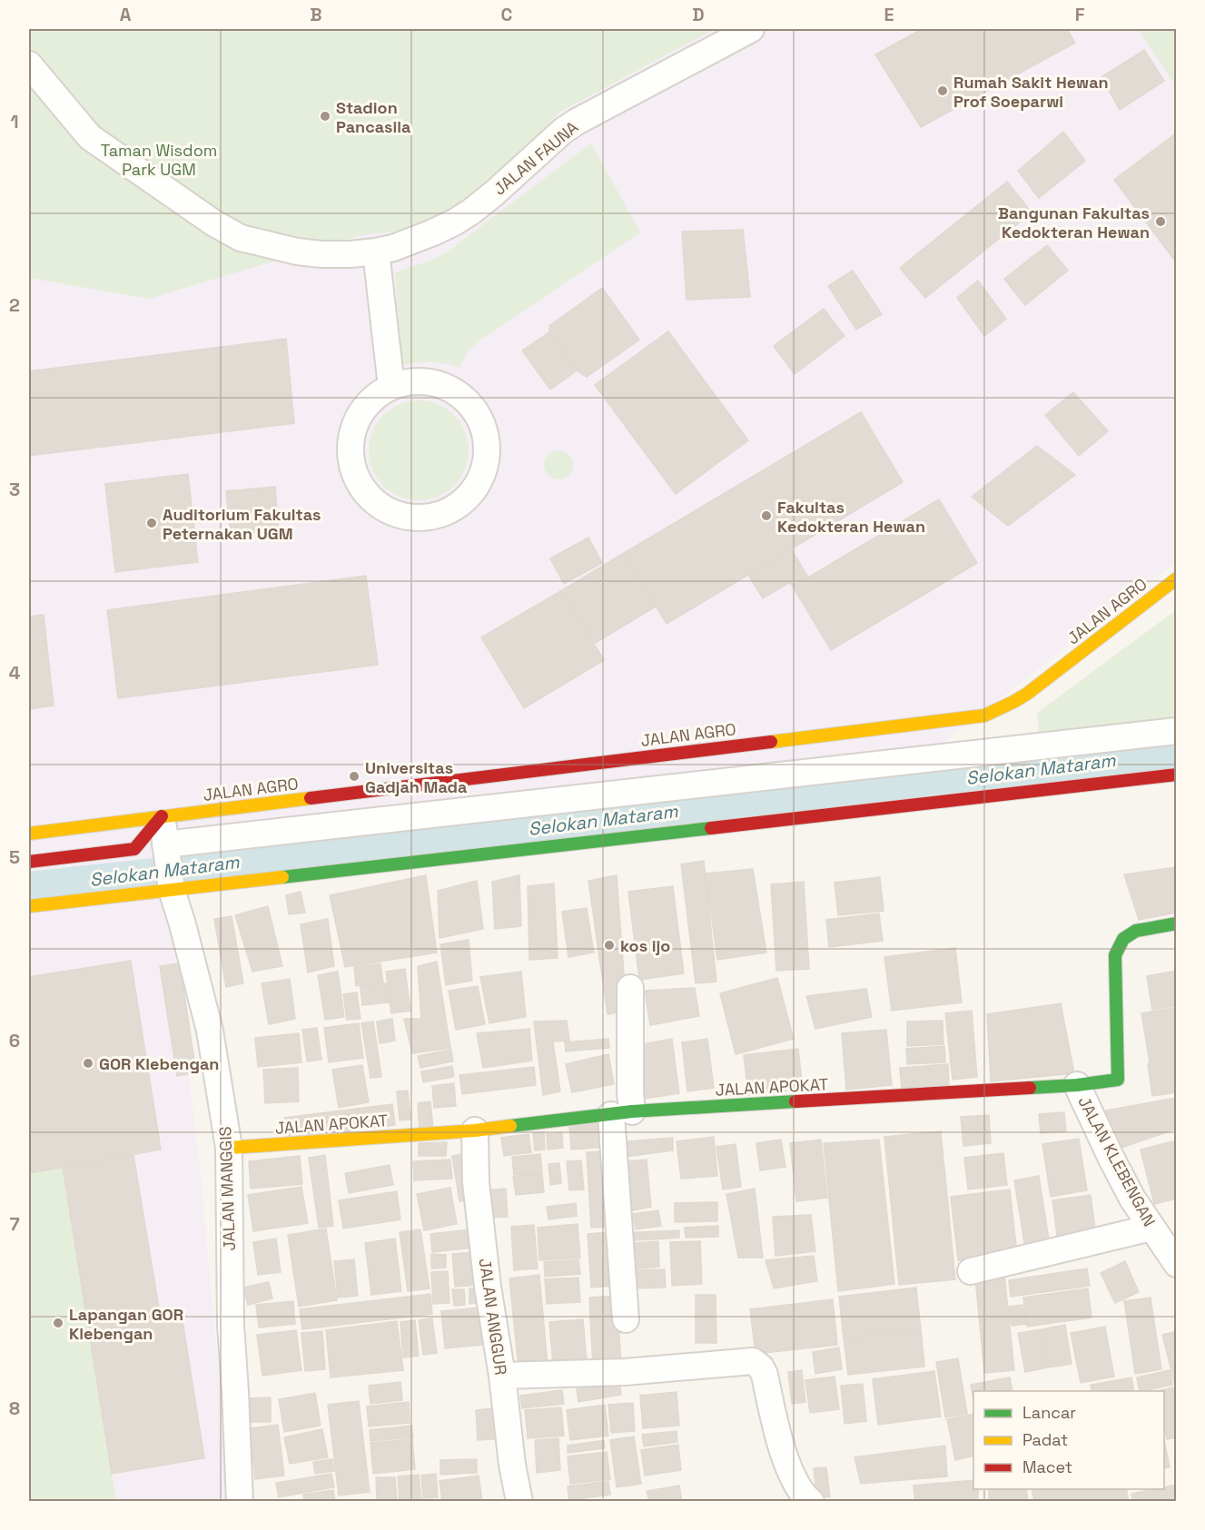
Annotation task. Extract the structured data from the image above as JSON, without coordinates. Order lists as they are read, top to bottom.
{
  "streets": {
    "street": [
      "JALAN FAUNA",
      "JALAN AGRO",
      "JALAN APOKAT",
      "JALAN KLEBENGAN",
      "JALAN MANGGIS",
      "JALAN ANGGUR"
    ]
  },
  "crossings": [
    ["JALAN AGRO", "JALAN MANGGIS"],
    ["JALAN APOKAT", "JALAN KLEBENGAN"],
    ["JALAN APOKAT", "JALAN MANGGIS"],
    ["JALAN APOKAT", "JALAN ANGGUR"]
  ],
  "water": ["Selokan Mataram"],
  "parks": ["Taman Wisdom Park UGM"],
  "places": [
    "Rumah Sakit Hewan Prof Soeparwi",
    "Stadion Pancasila",
    "Bangunan Fakultas Kedokteran Hewan",
    "Fakultas Kedokteran Hewan",
    "Auditorium Fakultas Peternakan UGM",
    "Universitas Gadjah Mada",
    "kos ijo",
    "GOR Klebengan",
    "Lapangan GOR Klebengan"
  ],
  "legend": ["Lancar", "Padat", "Macet"],
  "grid": {
    "columns": [
      "A",
      "B",
      "C",
      "D",
      "E",
      "F"
    ],
    "rows": [
      "1",
      "2",
      "3",
      "4",
      "5",
      "6",
      "7",
      "8"
    ]
  }
}
